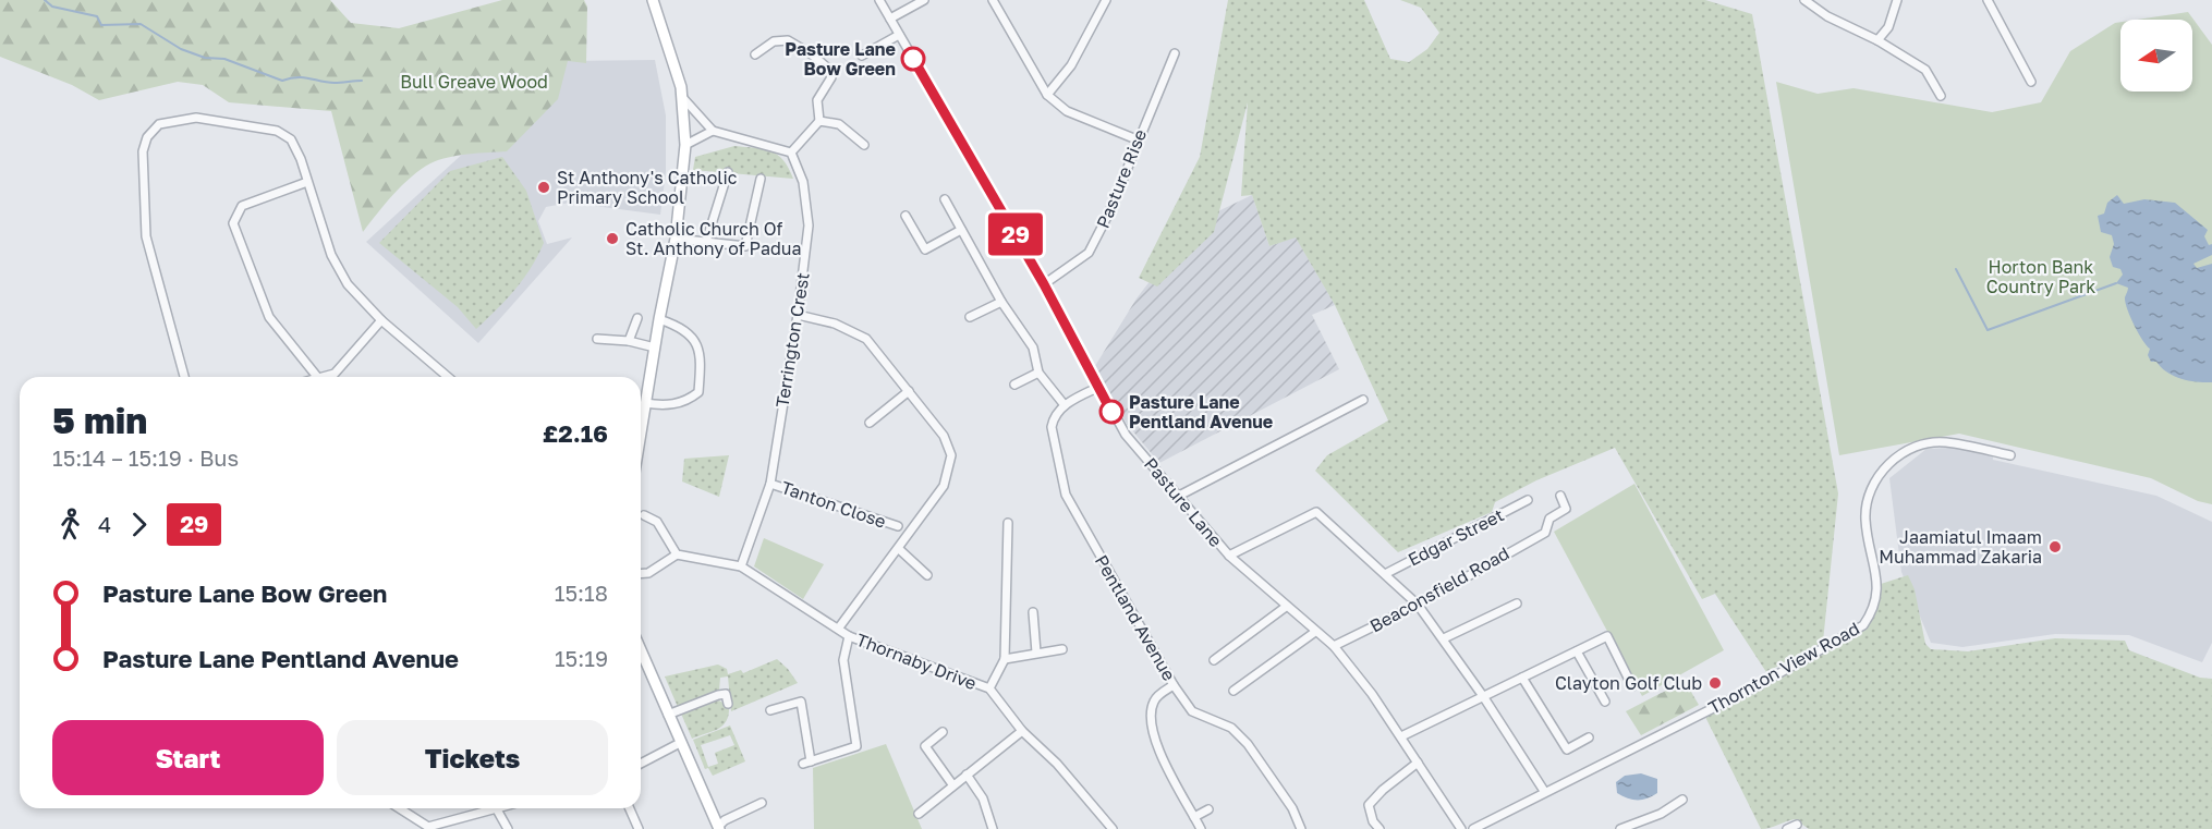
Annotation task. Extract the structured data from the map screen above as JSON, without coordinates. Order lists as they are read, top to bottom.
{
  "streets": {
    "street": [
      "Pasture Rise",
      "Terrington Crest",
      "Pasture Lane",
      "Tanton Close",
      "Edgar Street",
      "Beaconsfield Road",
      "Pentland Avenue",
      "Thornaby Drive",
      "Thornton View Road"
    ]
  },
  "crossings": [
    ["Pasture Rise", "Pasture Lane"],
    ["Terrington Crest", "Tanton Close"],
    ["Terrington Crest", "Thornaby Drive"],
    ["Pasture Lane", "Beaconsfield Road"]
  ],
  "parks": ["Bull Greave Wood", "Horton Bank Country Park"],
  "places": [
    "Pasture Lane Bow Green",
    "St Anthony's Catholic Primary School",
    "Catholic Church Of St. Anthony of Padua",
    "Pasture Lane Pentland Avenue",
    "Jaamiatul Imaam Muhammad Zakaria",
    "Clayton Golf Club"
  ],
  "lines": ["bus line 29"],
  "north": "left",
  "page": {
    "on_map": "29",
    "heading": ["5 min", "15:14 – 15:19 · Bus", "£2.16"],
    "legs": ["4", "29"],
    "list": [
      {
        "name": "Pasture Lane Bow Green",
        "value": "15:18"
      },
      {
        "name": "Pasture Lane Pentland Avenue",
        "value": "15:19"
      }
    ],
    "buttons": ["Start", "Tickets"]
  }
}
